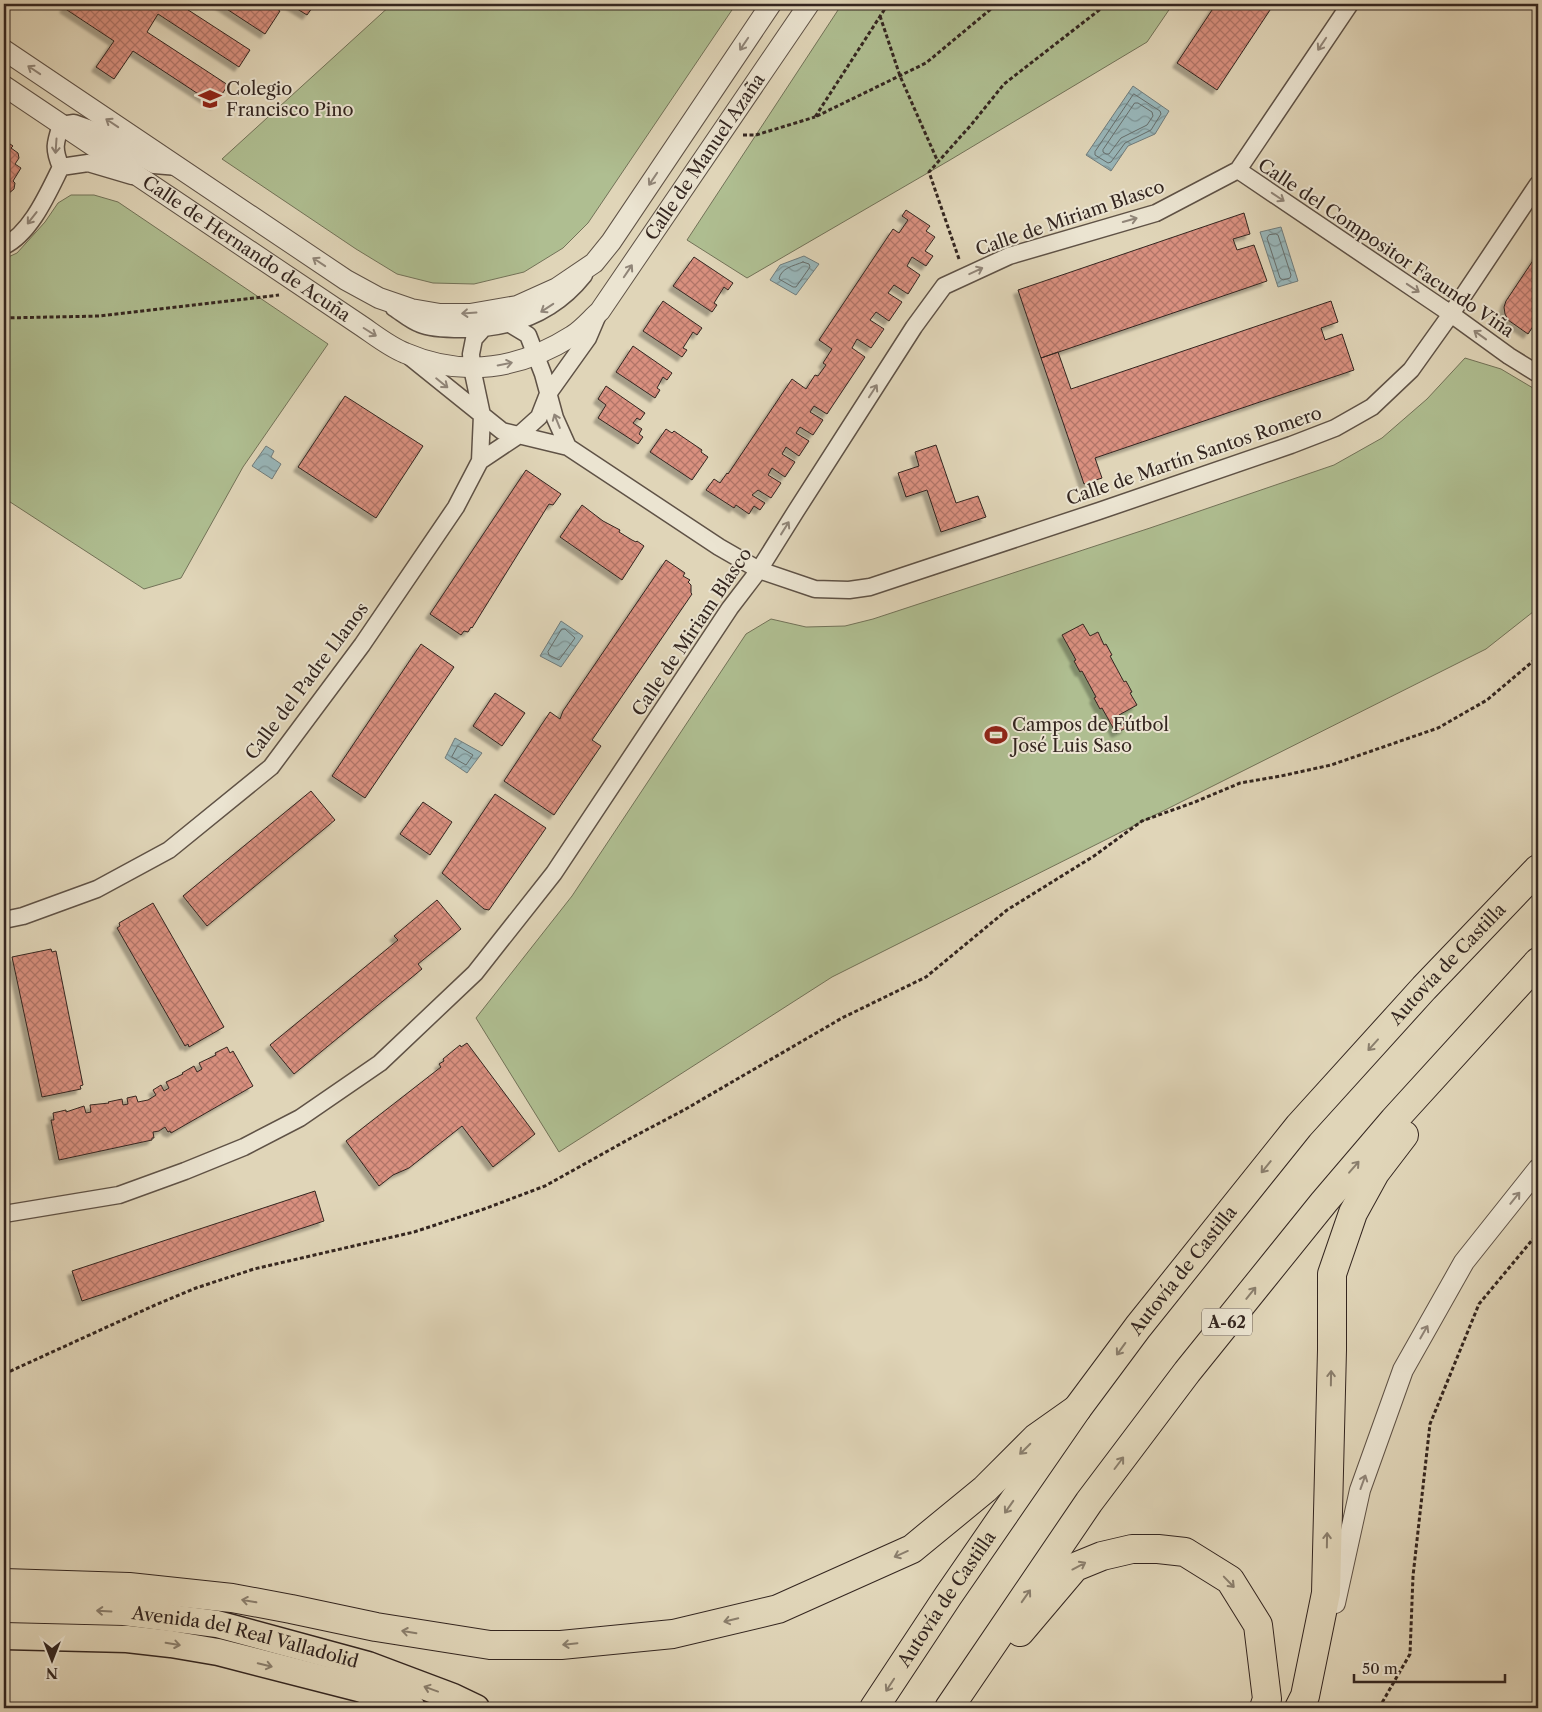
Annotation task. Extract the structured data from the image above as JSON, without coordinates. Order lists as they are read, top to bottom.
{
  "streets": {
    "highway": ["Autovía de Castilla", "A-62", "Avenida del Real Valladolid"],
    "street": [
      "Calle de Manuel Azaña",
      "Calle de Miriam Blasco",
      "Calle del Compositor Facundo Viña",
      "Calle de Hernando de Acuña",
      "Calle de Martín Santos Romero",
      "Calle del Padre Llanos"
    ]
  },
  "crossings": [
    ["Calle de Manuel Azaña", "Calle de Hernando de Acuña"],
    ["Calle de Manuel Azaña", "Calle del Padre Llanos"],
    ["Calle de Miriam Blasco", "Calle del Compositor Facundo Viña"],
    ["Calle de Miriam Blasco", "Calle de Hernando de Acuña"],
    ["Calle de Miriam Blasco", "Calle de Martín Santos Romero"],
    ["Calle del Compositor Facundo Viña", "Calle de Martín Santos Romero"],
    ["Calle de Hernando de Acuña", "Calle de Martín Santos Romero"],
    ["Calle de Hernando de Acuña", "Calle del Padre Llanos"]
  ],
  "places": {
    "school or university": ["Colegio Francisco Pino"],
    "sports": ["Campos de Fútbol José Luis Saso"]
  },
  "scale_bar": "50 m",
  "north": "bottom"
}
